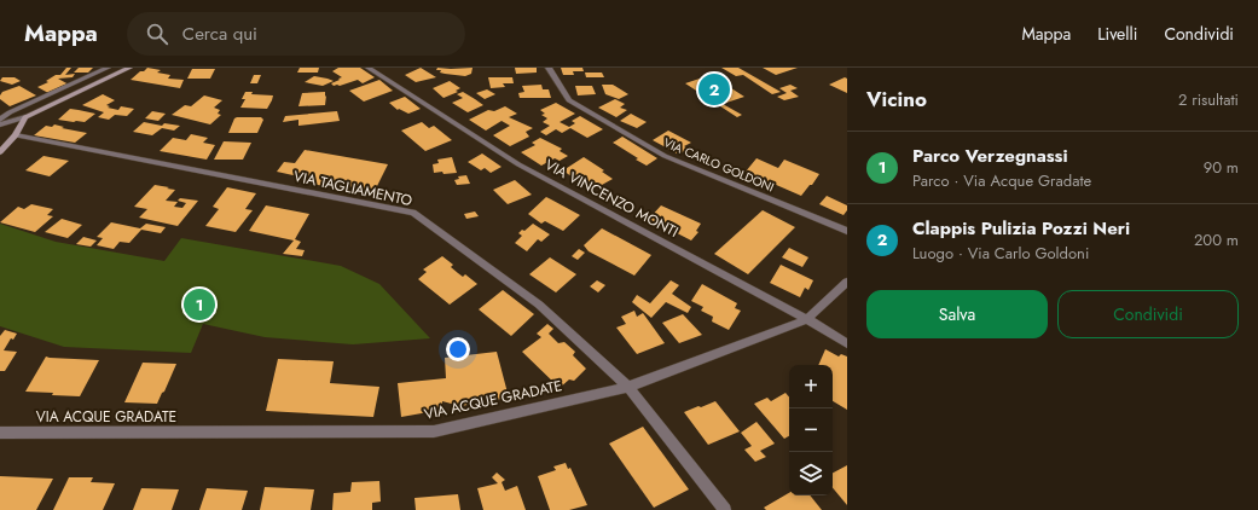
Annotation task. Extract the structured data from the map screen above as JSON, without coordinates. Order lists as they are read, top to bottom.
{
  "streets": {
    "street": [
      "VIA CARLO GOLDONI",
      "VIA TAGLIAMENTO",
      "VIA VINCENZO MONTI",
      "VIA ACQUE GRADATE"
    ]
  },
  "crossings": [
    ["VIA TAGLIAMENTO", "VIA ACQUE GRADATE"],
    ["VIA VINCENZO MONTI", "VIA ACQUE GRADATE"]
  ],
  "page": {
    "header": "Mappa",
    "search": "Cerca qui",
    "nav": ["Mappa", "Livelli", "Condividi"],
    "heading": ["Vicino", "2 risultati"],
    "pins": ["2", "1"],
    "list": [
      {
        "mark": "1",
        "name": "Parco Verzegnassi",
        "note": "Parco · Via Acque Gradate",
        "value": "90 m"
      },
      {
        "mark": "2",
        "name": "Clappis Pulizia Pozzi Neri",
        "note": "Luogo · Via Carlo Goldoni",
        "value": "200 m"
      }
    ],
    "buttons": ["Salva", "Condividi"],
    "map_buttons": ["+", "−"]
  }
}
